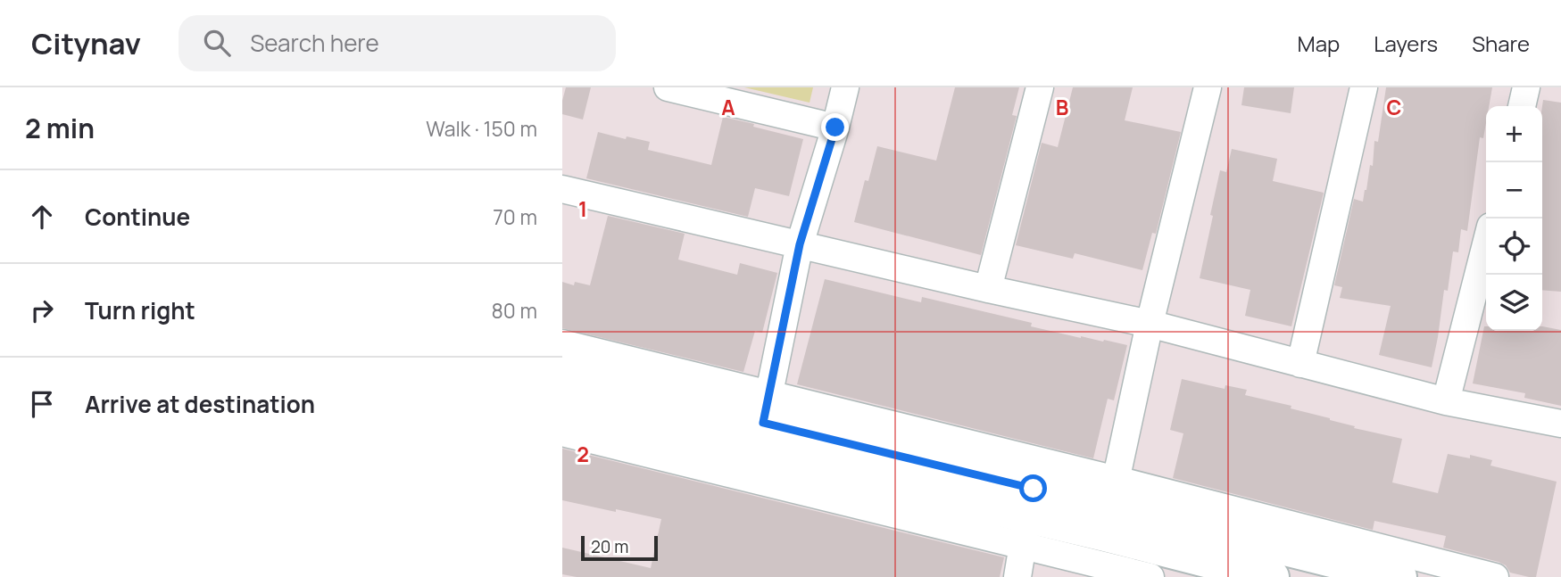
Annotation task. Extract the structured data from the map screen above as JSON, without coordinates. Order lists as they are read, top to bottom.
{
  "scale_bar": "20 m",
  "page": {
    "header": "Citynav",
    "search": "Search here",
    "nav": ["Map", "Layers", "Share"],
    "heading": ["2 min", "Walk · 150 m"],
    "map_buttons": ["+", "−"],
    "list": [
      ["Continue", "70 m"],
      ["Turn right", "80 m"],
      "Arrive at destination"
    ],
    "scale": "20 m"
  },
  "grid": {
    "columns": ["A", "B", "C"],
    "rows": ["1", "2"]
  }
}
